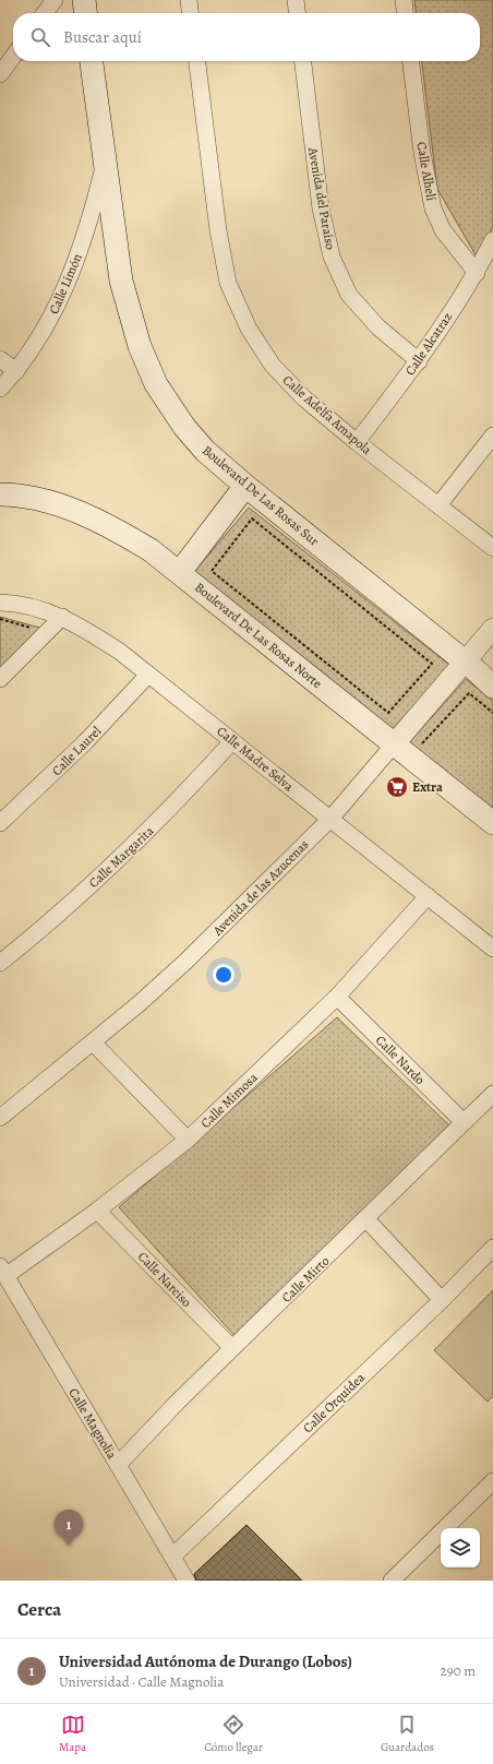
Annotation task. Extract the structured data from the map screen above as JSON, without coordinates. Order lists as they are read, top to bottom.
{
  "streets": {
    "main road": ["Boulevard De Las Rosas Sur", "Boulevard De Las Rosas Norte"],
    "street": [
      "Calle Alhelí",
      "Avenida del Paraíso",
      "Calle Limón",
      "Calle Alcatraz",
      "Calle Adelfa Amapola",
      "Calle Laurel",
      "Calle Madre Selva",
      "Calle Margarita",
      "Avenida de las Azucenas",
      "Calle Nardo",
      "Calle Mimosa",
      "Calle Narciso",
      "Calle Mirto",
      "Calle Orquídea",
      "Calle Magnolia"
    ]
  },
  "crossings": [
    ["Calle Alhelí", "Calle Alcatraz"],
    ["Avenida del Paraíso", "Calle Alcatraz"],
    ["Calle Limón", "Boulevard De Las Rosas Sur"],
    ["Calle Alcatraz", "Calle Adelfa Amapola"],
    ["Boulevard De Las Rosas Sur", "Avenida de las Azucenas"],
    ["Boulevard De Las Rosas Norte", "Avenida de las Azucenas"],
    ["Calle Laurel", "Calle Madre Selva"],
    ["Calle Madre Selva", "Calle Margarita"],
    ["Calle Madre Selva", "Avenida de las Azucenas"],
    ["Calle Madre Selva", "Calle Mimosa"],
    ["Calle Nardo", "Calle Mimosa"],
    ["Calle Nardo", "Calle Mirto"],
    ["Calle Mimosa", "Calle Narciso"],
    ["Calle Mimosa", "Calle Magnolia"],
    ["Calle Narciso", "Calle Mirto"],
    ["Calle Mirto", "Calle Magnolia"],
    ["Calle Orquídea", "Calle Magnolia"]
  ],
  "places": {
    "supermarket": ["Extra"]
  },
  "page": {
    "search": "Buscar aquí",
    "pins": "1",
    "heading": "Cerca",
    "list": [
      {
        "mark": "1",
        "name": "Universidad Autónoma de Durango (Lobos)",
        "note": "Universidad · Calle Magnolia",
        "value": "290 m"
      }
    ],
    "nav": ["Mapa", "Cómo llegar", "Guardados"]
  }
}
